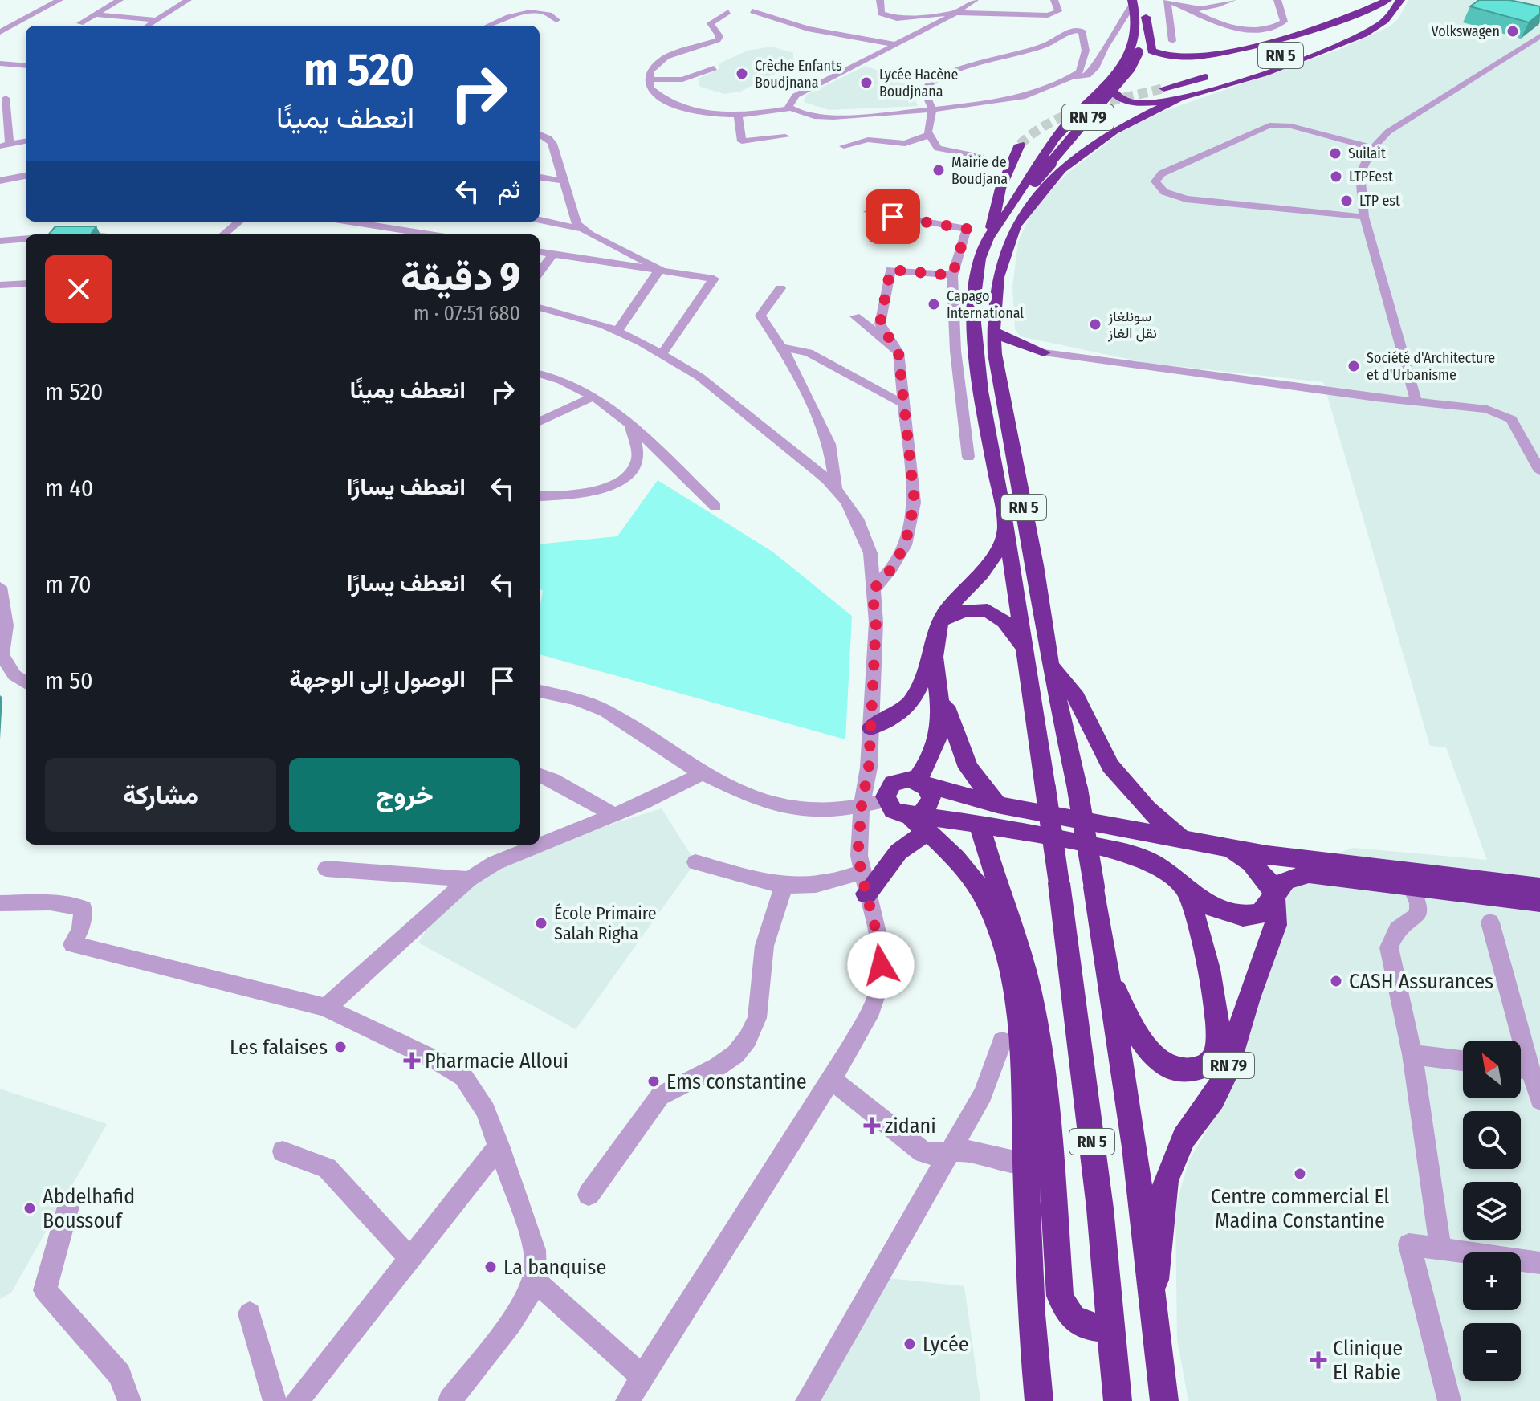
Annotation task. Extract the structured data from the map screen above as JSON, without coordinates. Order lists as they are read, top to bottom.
{
  "streets": {
    "highway": ["RN 5", "RN 79"]
  },
  "crossings": [
    ["RN 5", "RN 79"]
  ],
  "places": {
    "other": [
      "Volkswagen",
      "Crèche Enfants Boudjnana",
      "Lycée Hacène Boudjnana",
      "Suilait",
      "Mairie de Boudjana",
      "LTPEest",
      "LTP est",
      "Capago International",
      "سونلغاز نقل الغاز",
      "Société d'Architecture et d'Urbanisme",
      "École Primaire Salah Righa",
      "CASH Assurances",
      "Les falaises",
      "Ems constantine",
      "Centre commercial El Madina Constantine",
      "Abdelhafid Boussouf",
      "La banquise",
      "Lycée"
    ],
    "health": ["Pharmacie Alloui", "zidani", "Clinique El Rabie"]
  },
  "north": "top left",
  "page": {
    "turn": ["520 m", "انعطف يمينًا"],
    "then": "ثم",
    "heading": ["9 دقيقة", "680 m · 07:51"],
    "list": [
      {
        "name": "انعطف يمينًا",
        "value": "520 m"
      },
      {
        "name": "انعطف يسارًا",
        "value": "40 m"
      },
      {
        "name": "انعطف يسارًا",
        "value": "70 m"
      },
      {
        "name": "الوصول إلى الوجهة",
        "value": "50 m"
      }
    ],
    "buttons": ["خروج", "مشاركة"],
    "map_buttons": ["+", "−"]
  }
}
